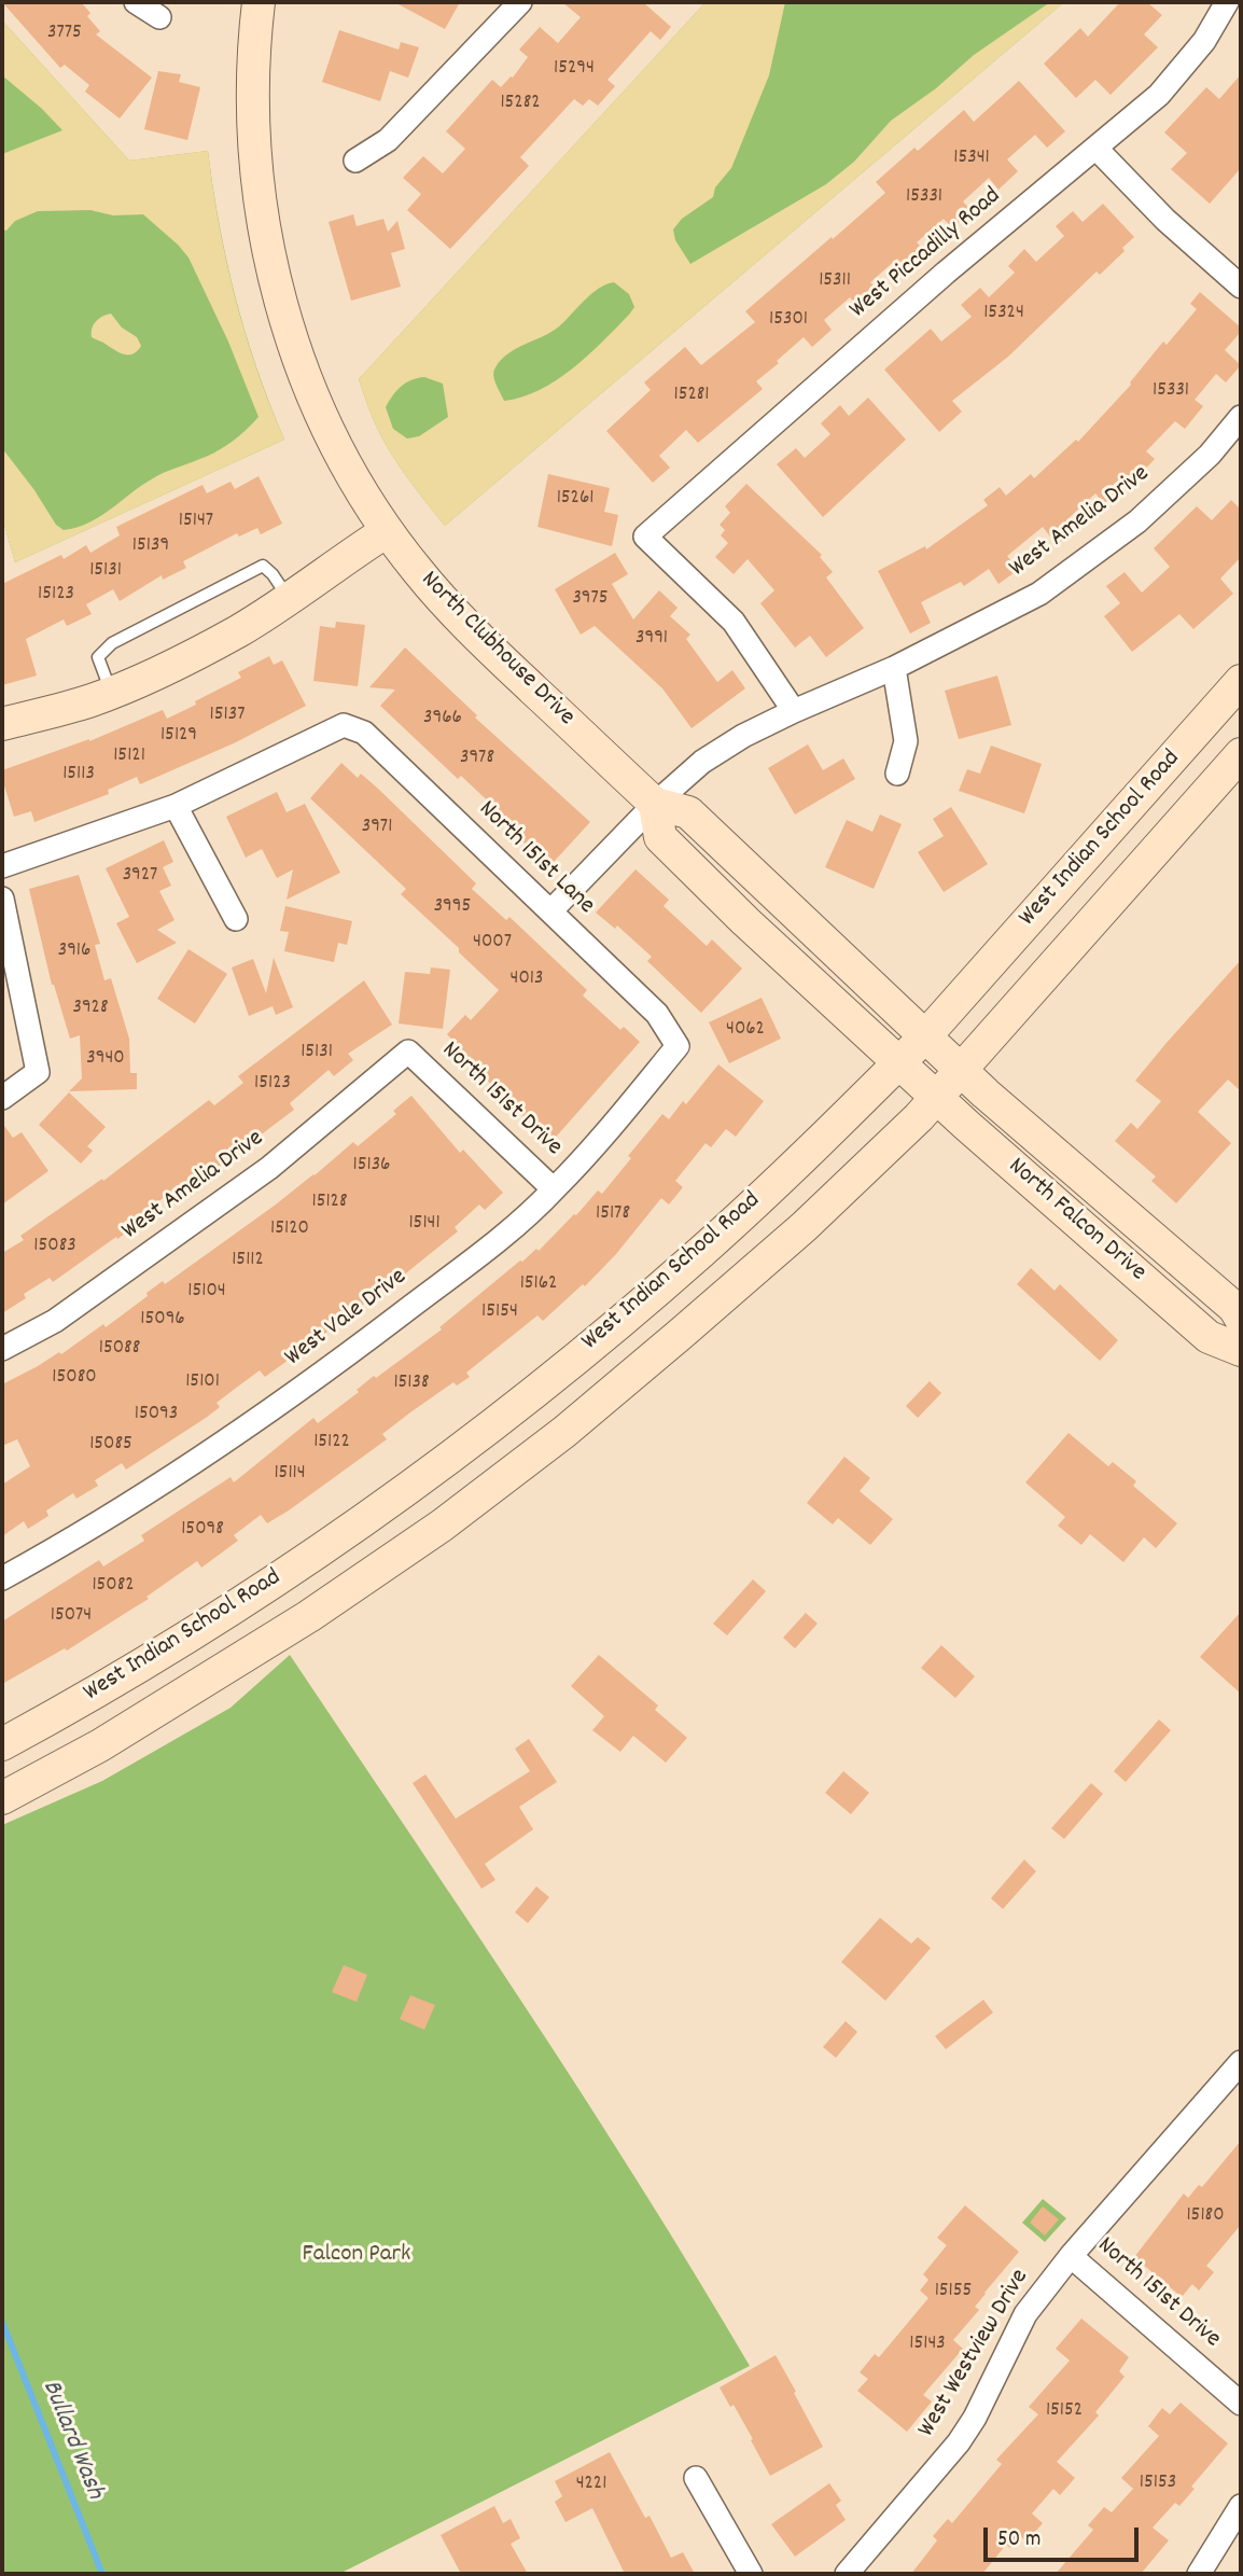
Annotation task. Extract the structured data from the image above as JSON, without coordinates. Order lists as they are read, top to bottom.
{
  "streets": {
    "main road": ["North Clubhouse Drive", "West Indian School Road", "North Falcon Drive"],
    "street": [
      "West Piccadilly Road",
      "West Amelia Drive",
      "North 151st Lane",
      "North 151st Drive",
      "West Vale Drive",
      "West Westview Drive"
    ]
  },
  "crossings": [
    ["West Piccadilly Road", "West Amelia Drive"],
    ["West Amelia Drive", "North Clubhouse Drive"],
    ["West Amelia Drive", "North 151st Lane"],
    ["West Amelia Drive", "North 151st Drive"],
    ["North Clubhouse Drive", "West Indian School Road"],
    ["North Clubhouse Drive", "North Falcon Drive"],
    ["West Indian School Road", "North Falcon Drive"],
    ["North 151st Lane", "West Vale Drive"],
    ["North 151st Drive", "West Vale Drive"],
    ["North 151st Drive", "West Westview Drive"]
  ],
  "water": ["Bullard Wash"],
  "parks": ["Falcon Park"],
  "house_numbers": [
    "3775",
    "15294",
    "15282",
    "15341",
    "15331",
    "15311",
    "15324",
    "15301",
    "15331",
    "15281",
    "15261",
    "15147",
    "15139",
    "15131",
    "15123",
    "3975",
    "3991",
    "15137",
    "3966",
    "15129",
    "15121",
    "3978",
    "15113",
    "3971",
    "3927",
    "3995",
    "4007",
    "3916",
    "4013",
    "3928",
    "4062",
    "15131",
    "3940",
    "15123",
    "15136",
    "15128",
    "15178",
    "15141",
    "15120",
    "15083",
    "15112",
    "15162",
    "15104",
    "15154",
    "15096",
    "15088",
    "15080",
    "15101",
    "15138",
    "15093",
    "15122",
    "15085",
    "15114",
    "15098",
    "15082",
    "15074",
    "15180",
    "15155",
    "15143",
    "15152",
    "15153",
    "4221"
  ],
  "scale_bar": "50 m"
}
